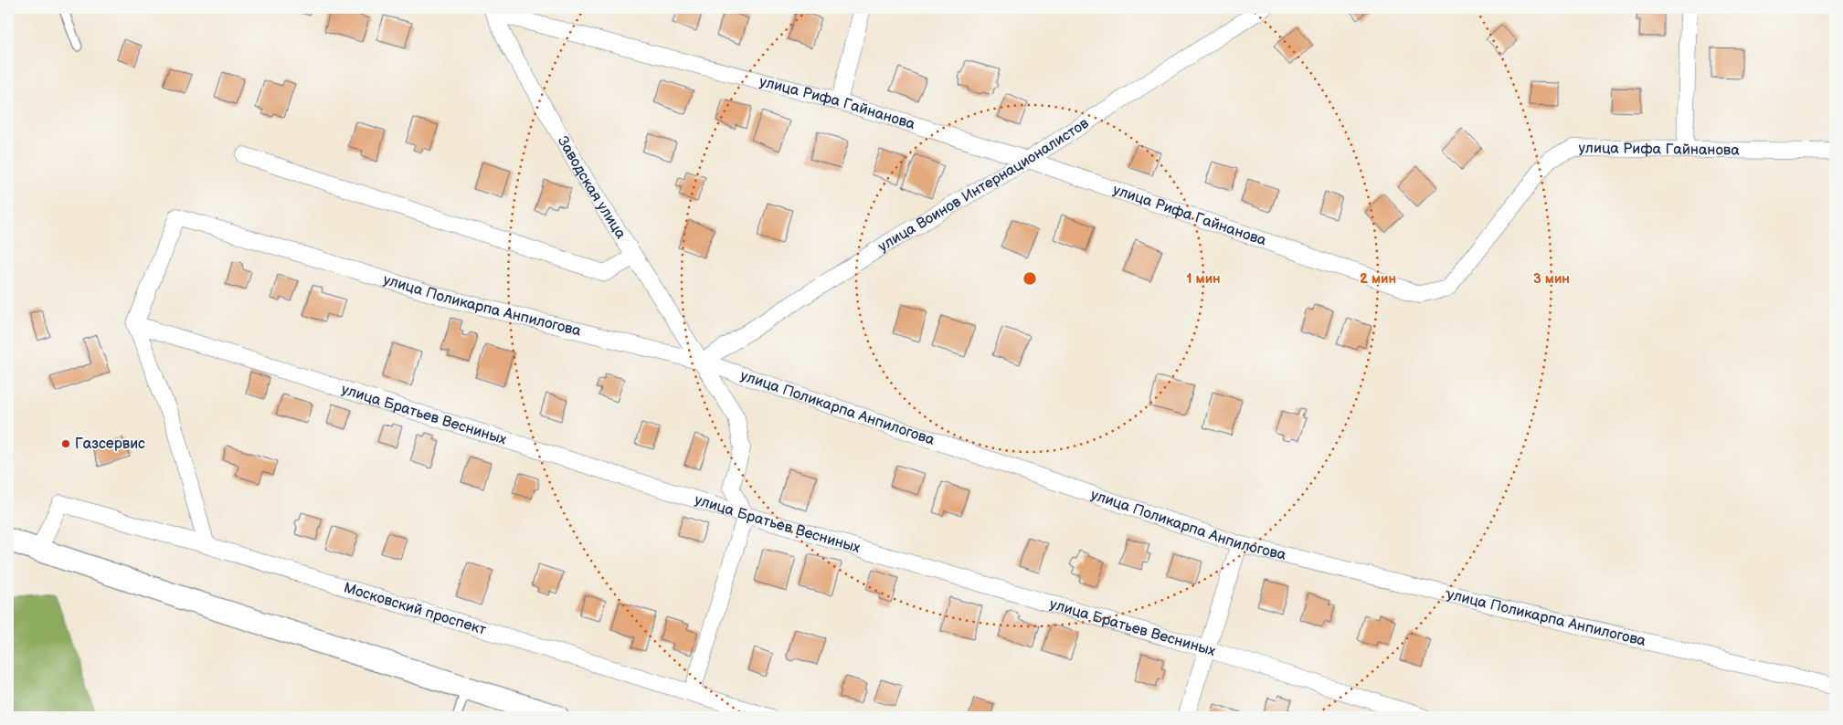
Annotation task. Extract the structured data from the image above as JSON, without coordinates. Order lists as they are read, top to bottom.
{
  "streets": {
    "street": [
      "улица Рифа Гайнанова",
      "улица Воинов Интернационалистов",
      "Заводская улица",
      "улица Поликарпа Анпилогова",
      "улица Братьев Весниных",
      "Московский проспект"
    ]
  },
  "crossings": [
    ["улица Рифа Гайнанова", "улица Воинов Интернационалистов"],
    ["улица Рифа Гайнанова", "Заводская улица"],
    ["улица Воинов Интернационалистов", "Заводская улица"],
    ["улица Воинов Интернационалистов", "улица Поликарпа Анпилогова"],
    ["Заводская улица", "улица Поликарпа Анпилогова"],
    ["Заводская улица", "улица Братьев Весниных"],
    ["улица Поликарпа Анпилогова", "улица Братьев Весниных"]
  ],
  "places": ["Газсервис"],
  "rings": ["1 мин", "2 мин", "3 мин"]
}
